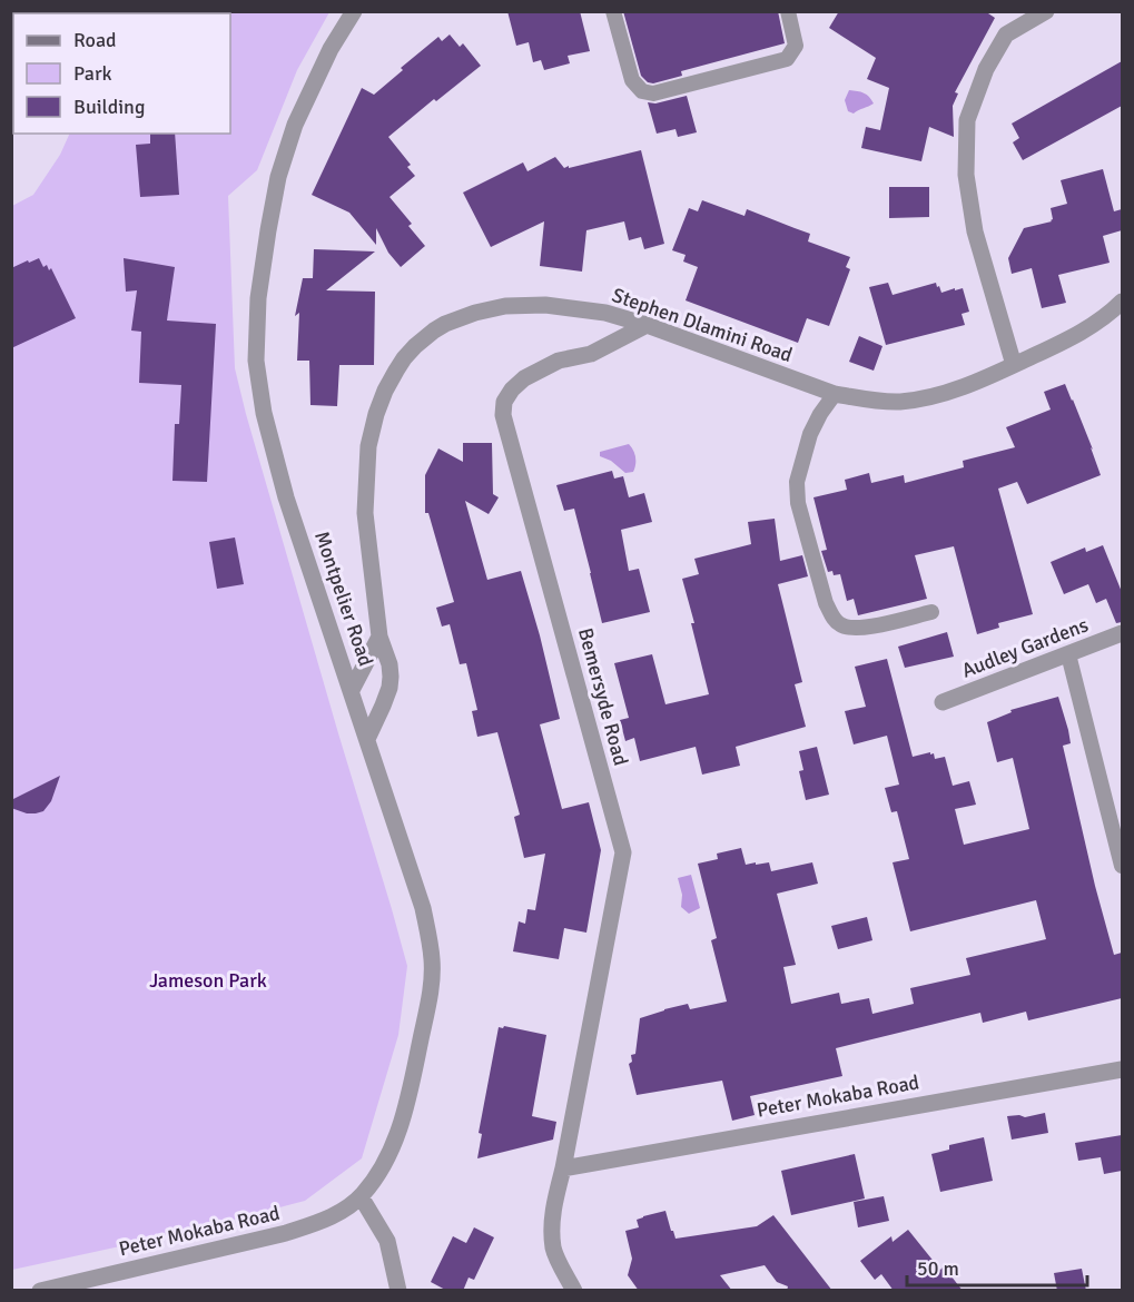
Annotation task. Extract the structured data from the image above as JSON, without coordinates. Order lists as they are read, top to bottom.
{
  "streets": {
    "street": [
      "Stephen Dlamini Road",
      "Montpelier Road",
      "Audley Gardens",
      "Bemersyde Road",
      "Peter Mokaba Road"
    ]
  },
  "crossings": [
    ["Stephen Dlamini Road", "Montpelier Road"],
    ["Stephen Dlamini Road", "Bemersyde Road"],
    ["Montpelier Road", "Peter Mokaba Road"],
    ["Bemersyde Road", "Peter Mokaba Road"]
  ],
  "parks": ["Jameson Park"],
  "legend": ["Road", "Park", "Building"],
  "scale_bar": "50 m"
}
